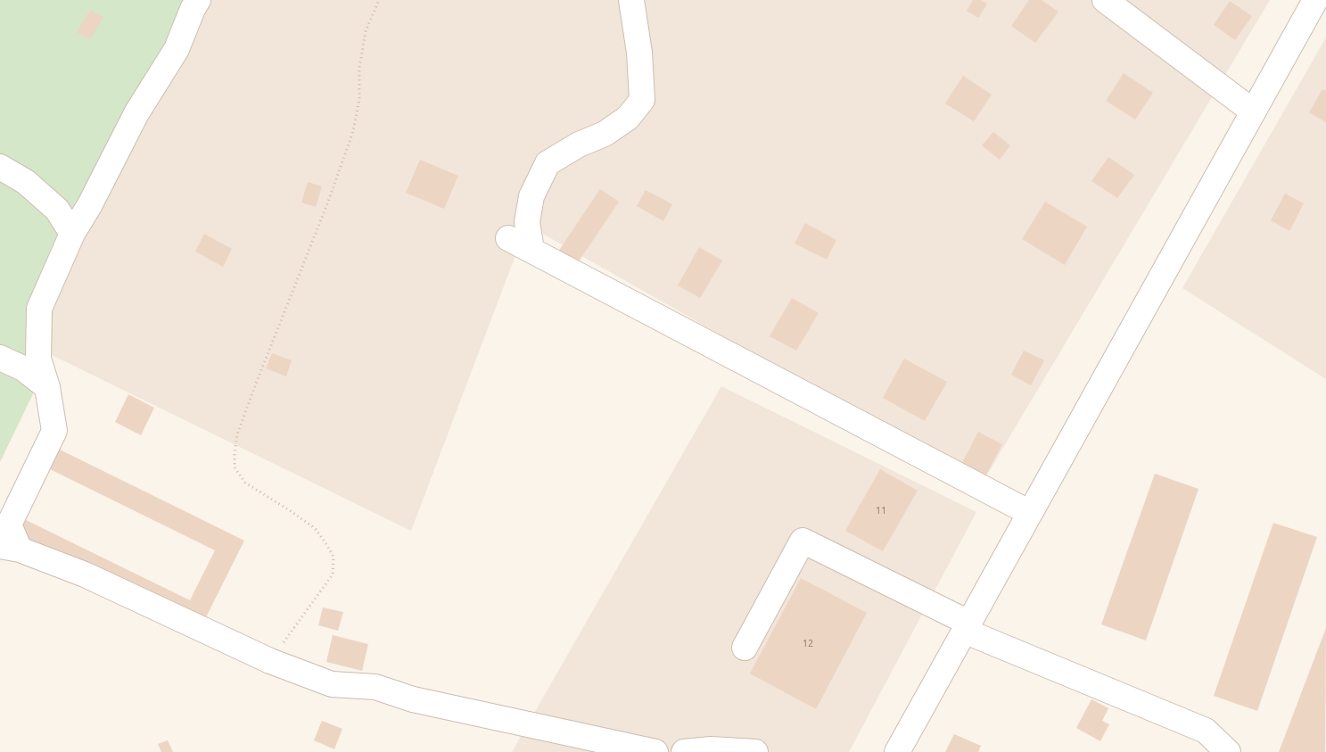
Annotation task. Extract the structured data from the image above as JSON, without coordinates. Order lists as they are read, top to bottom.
{
  "house_numbers": ["11", "12"]
}
